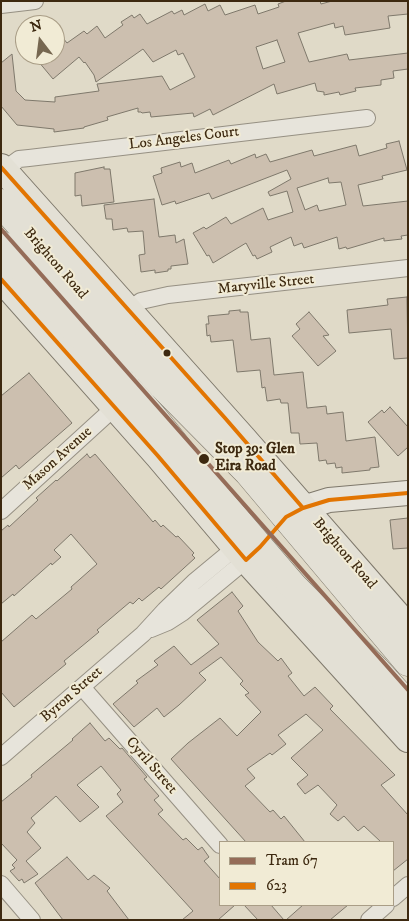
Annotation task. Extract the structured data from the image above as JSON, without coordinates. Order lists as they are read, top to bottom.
{
  "streets": {
    "highway": ["Brighton Road"],
    "street": [
      "Los Angeles Court",
      "Maryville Street",
      "Mason Avenue",
      "Byron Street",
      "Cyril Street"
    ]
  },
  "crossings": [
    ["Los Angeles Court", "Brighton Road"],
    ["Brighton Road", "Maryville Street"],
    ["Brighton Road", "Mason Avenue"],
    ["Brighton Road", "Byron Street"],
    ["Byron Street", "Cyril Street"]
  ],
  "places": ["Stop 39: Glen Eira Road"],
  "lines": ["transit line 623", "tram line 67"],
  "legend": ["Tram 67", "623"],
  "north": "top"
}
